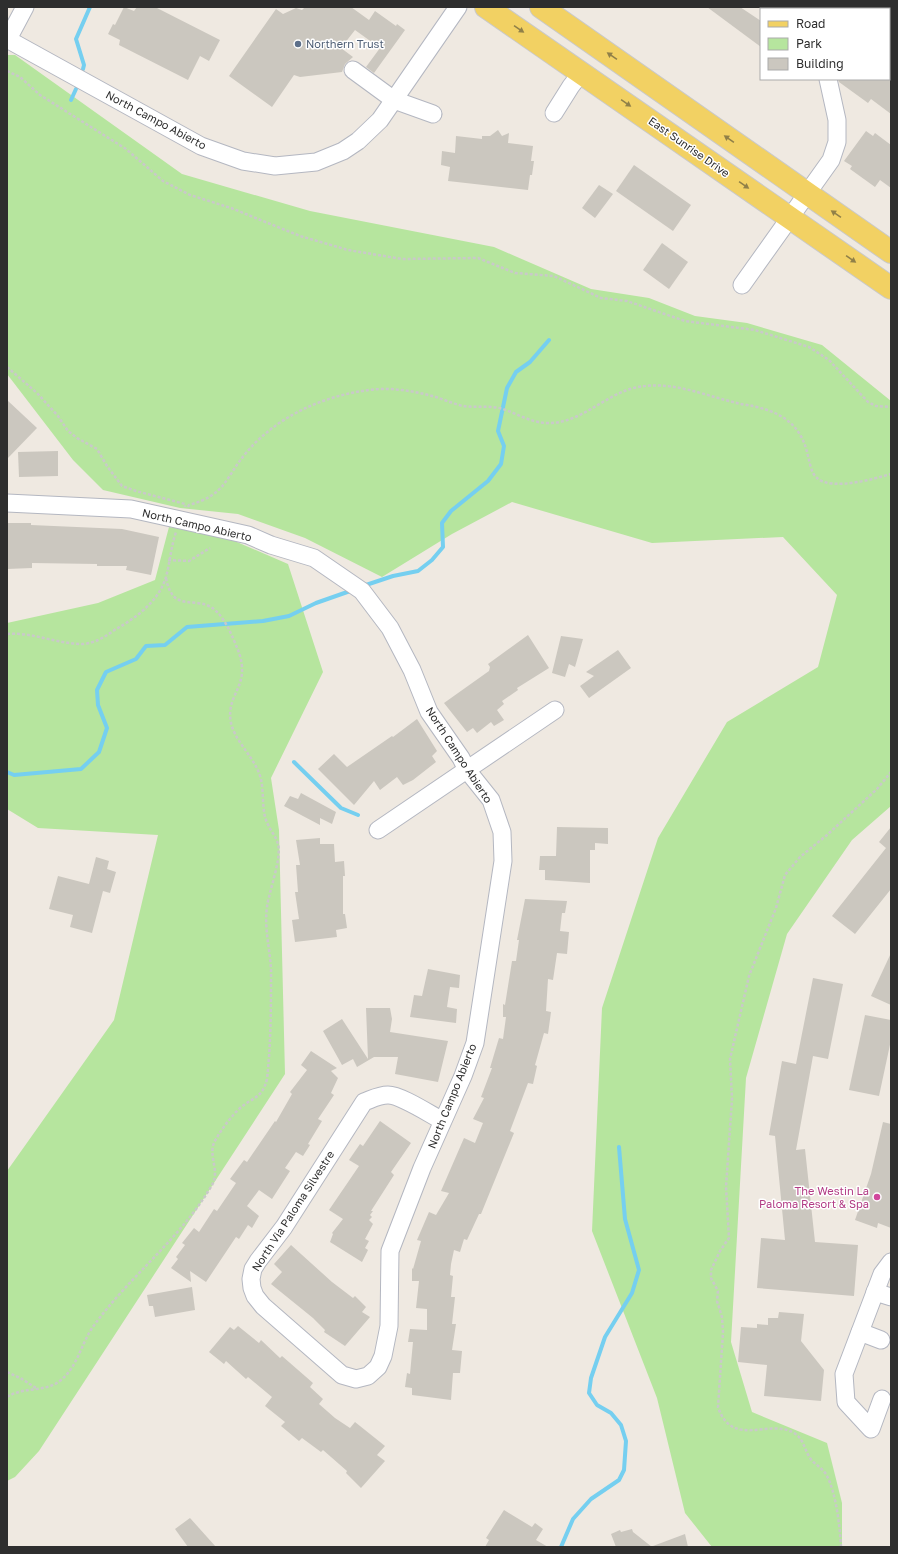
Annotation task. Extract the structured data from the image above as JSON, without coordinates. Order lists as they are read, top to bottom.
{
  "streets": {
    "main road": ["East Sunrise Drive"],
    "street": ["North Campo Abierto", "North Via Paloma Silvestre"]
  },
  "crossings": [
    ["North Campo Abierto", "North Via Paloma Silvestre"]
  ],
  "places": ["Northern Trust", "The Westin La Paloma Resort & Spa"],
  "legend": ["Road", "Park", "Building"]
}
